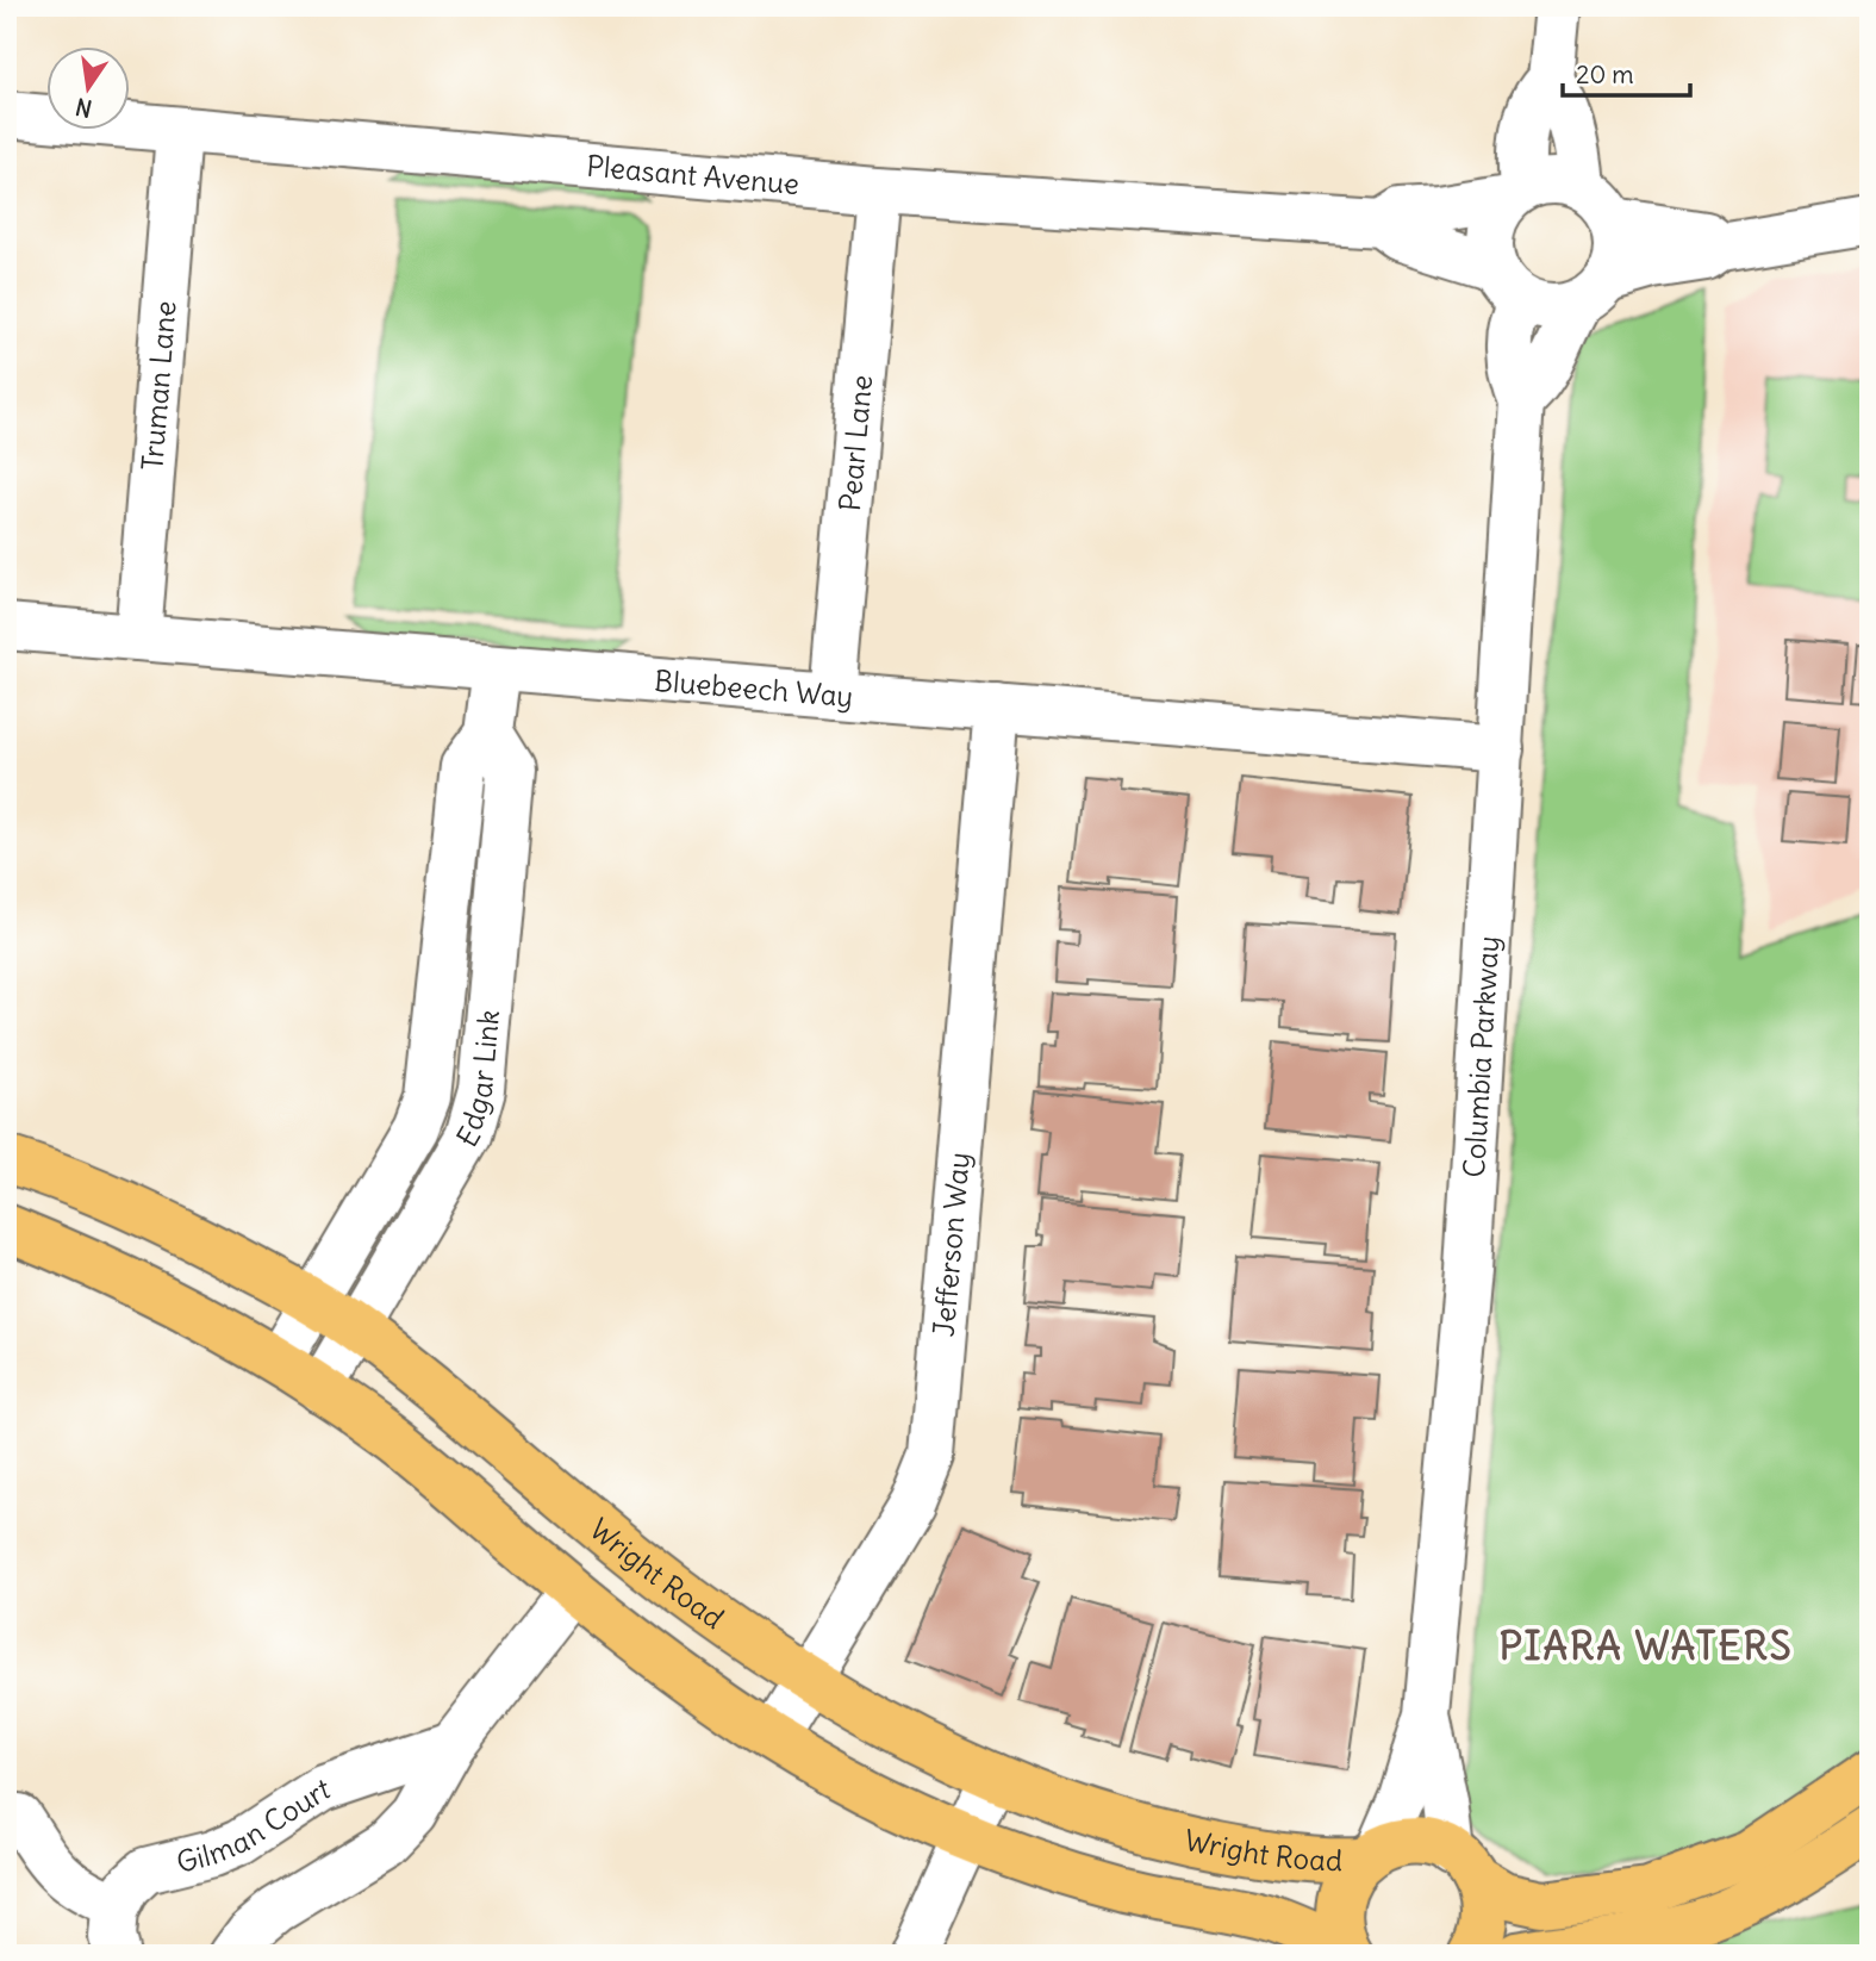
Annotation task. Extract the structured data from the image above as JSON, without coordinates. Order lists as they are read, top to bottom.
{
  "streets": {
    "main road": ["Wright Road"],
    "street": [
      "Pleasant Avenue",
      "Truman Lane",
      "Pearl Lane",
      "Bluebeech Way",
      "Columbia Parkway",
      "Edgar Link",
      "Jefferson Way",
      "Gilman Court"
    ]
  },
  "crossings": [
    ["Pleasant Avenue", "Truman Lane"],
    ["Pleasant Avenue", "Pearl Lane"],
    ["Pleasant Avenue", "Columbia Parkway"],
    ["Truman Lane", "Bluebeech Way"],
    ["Pearl Lane", "Bluebeech Way"],
    ["Bluebeech Way", "Columbia Parkway"],
    ["Bluebeech Way", "Jefferson Way"],
    ["Columbia Parkway", "Wright Road"],
    ["Edgar Link", "Wright Road"],
    ["Jefferson Way", "Wright Road"]
  ],
  "districts": ["PIARA WATERS"],
  "scale_bar": "20 m",
  "north": "bottom"
}
